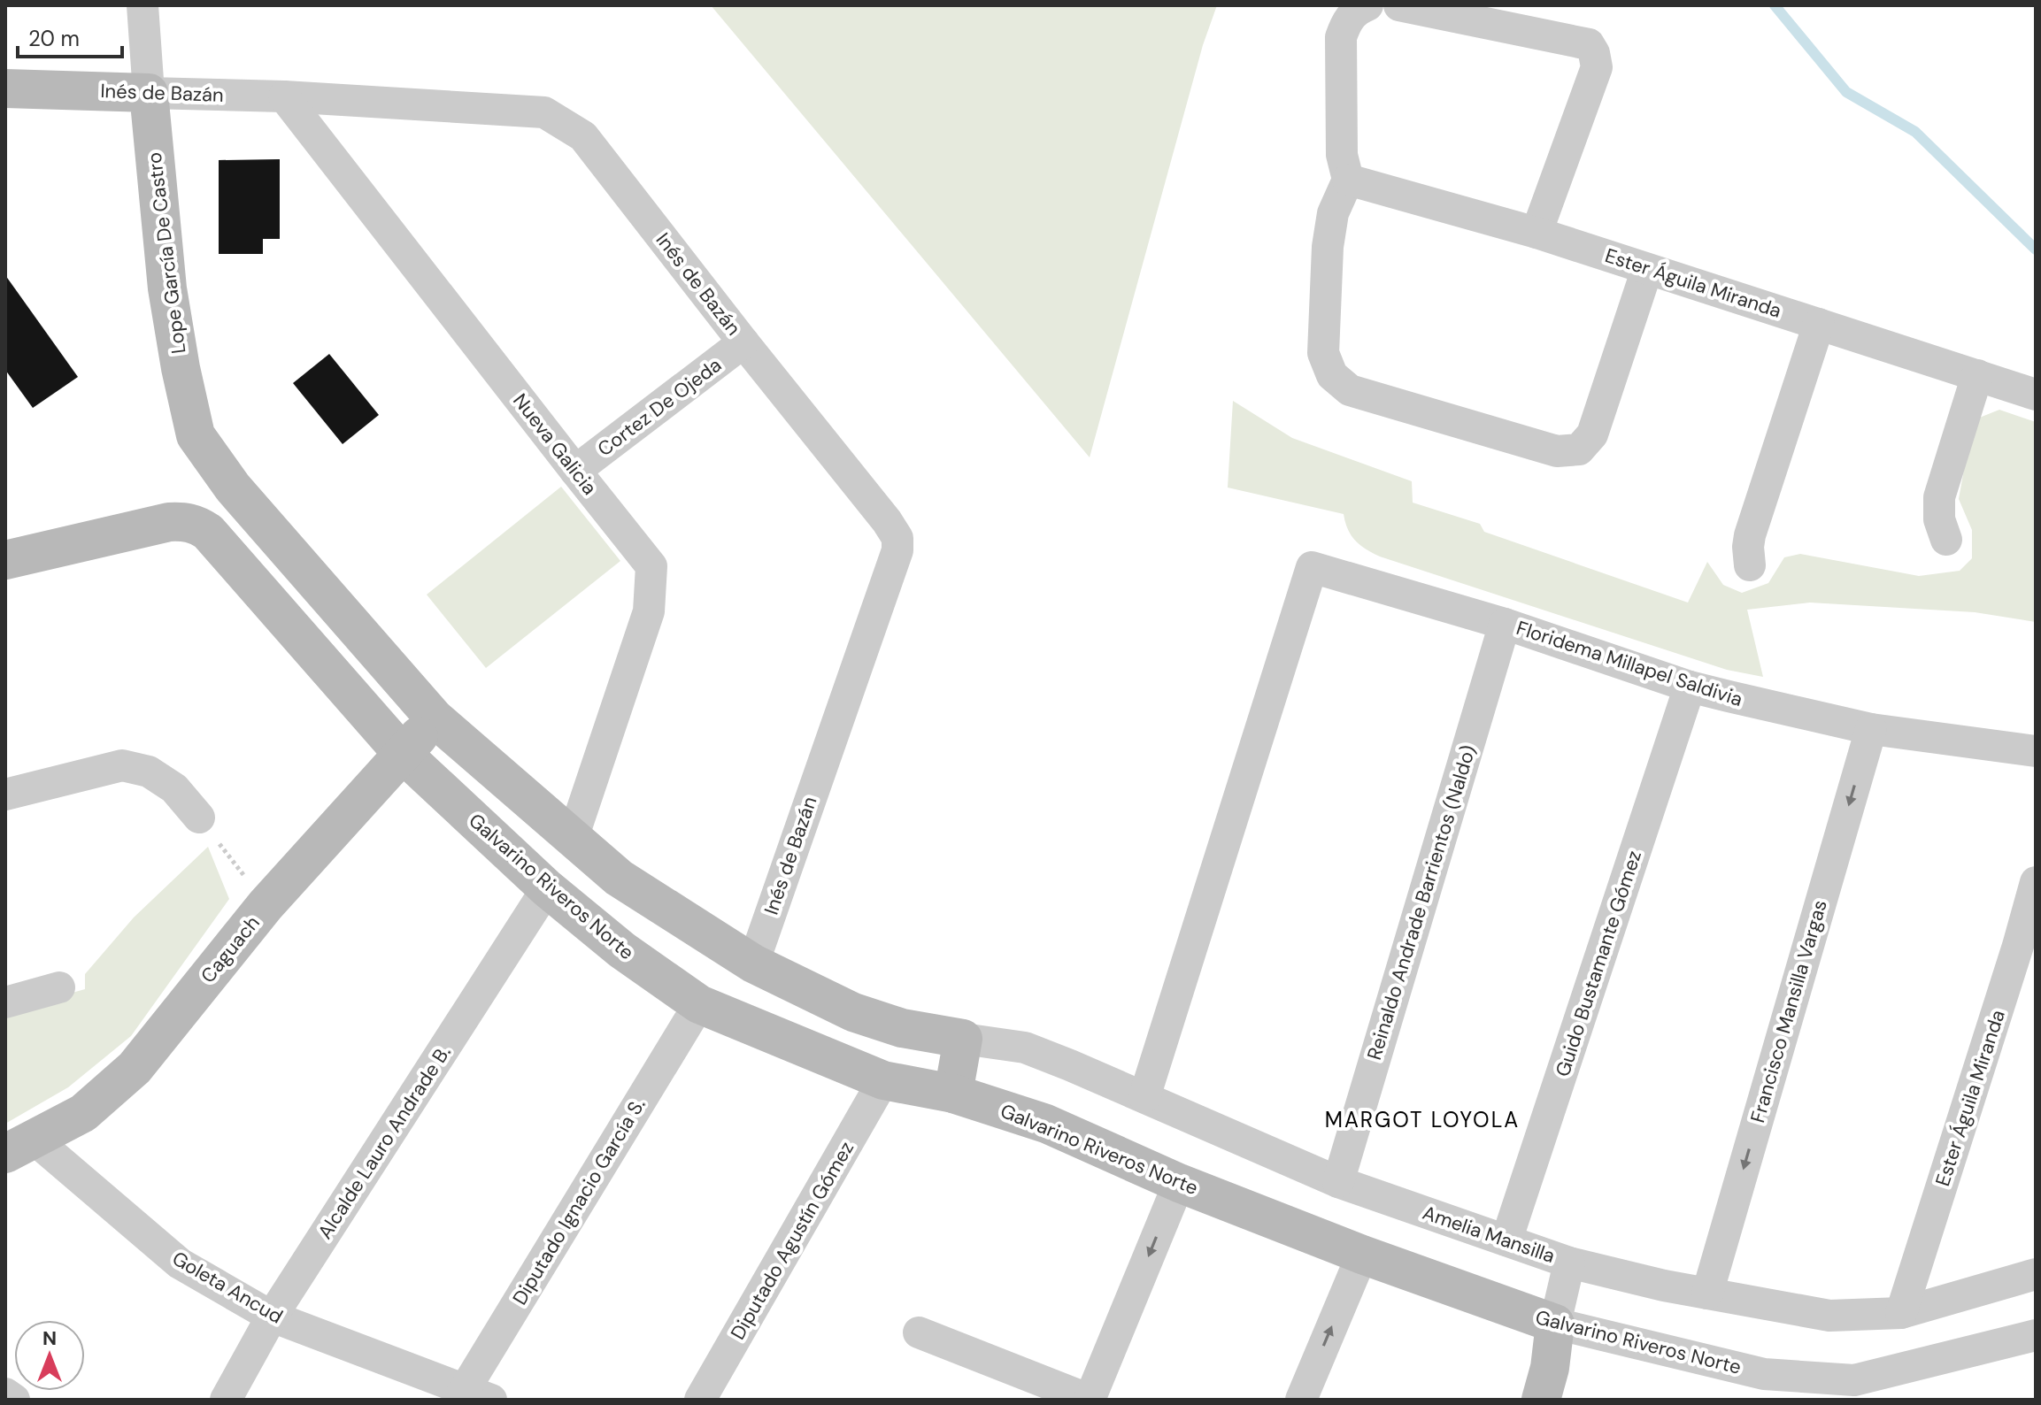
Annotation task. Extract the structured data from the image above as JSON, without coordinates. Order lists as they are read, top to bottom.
{
  "streets": {
    "street": [
      "Inés de Bazán",
      "Lope García De Castro",
      "Ester Águila Miranda",
      "Cortez De Ojeda",
      "Nueva Galicia",
      "Floridema Millapel Saldivia",
      "Galvarino Riveros Norte",
      "Reinaldo Andrade Barrientos (Naldo)",
      "Caguach",
      "Guido Bustamante Gómez",
      "Francisco Mansilla Vargas",
      "Alcalde Lauro Andrade B.",
      "Diputado Ignacio García S.",
      "Amelia Mansilla",
      "Diputado Agustín Gómez",
      "Goleta Ancud"
    ]
  },
  "crossings": [
    ["Inés de Bazán", "Lope García De Castro"],
    ["Inés de Bazán", "Cortez De Ojeda"],
    ["Inés de Bazán", "Nueva Galicia"],
    ["Lope García De Castro", "Nueva Galicia"],
    ["Lope García De Castro", "Caguach"],
    ["Lope García De Castro", "Amelia Mansilla"],
    ["Ester Águila Miranda", "Amelia Mansilla"],
    ["Cortez De Ojeda", "Nueva Galicia"],
    ["Floridema Millapel Saldivia", "Reinaldo Andrade Barrientos (Naldo)"],
    ["Floridema Millapel Saldivia", "Guido Bustamante Gómez"],
    ["Floridema Millapel Saldivia", "Francisco Mansilla Vargas"],
    ["Floridema Millapel Saldivia", "Amelia Mansilla"],
    ["Galvarino Riveros Norte", "Caguach"],
    ["Galvarino Riveros Norte", "Alcalde Lauro Andrade B."],
    ["Galvarino Riveros Norte", "Diputado Ignacio García S."],
    ["Galvarino Riveros Norte", "Diputado Agustín Gómez"],
    ["Reinaldo Andrade Barrientos (Naldo)", "Amelia Mansilla"],
    ["Caguach", "Goleta Ancud"],
    ["Guido Bustamante Gómez", "Amelia Mansilla"],
    ["Francisco Mansilla Vargas", "Amelia Mansilla"],
    ["Alcalde Lauro Andrade B.", "Goleta Ancud"],
    ["Diputado Ignacio García S.", "Goleta Ancud"]
  ],
  "one_way": ["Francisco Mansilla Vargas"],
  "districts": ["MARGOT LOYOLA"],
  "scale_bar": "20 m",
  "north": "top"
}
